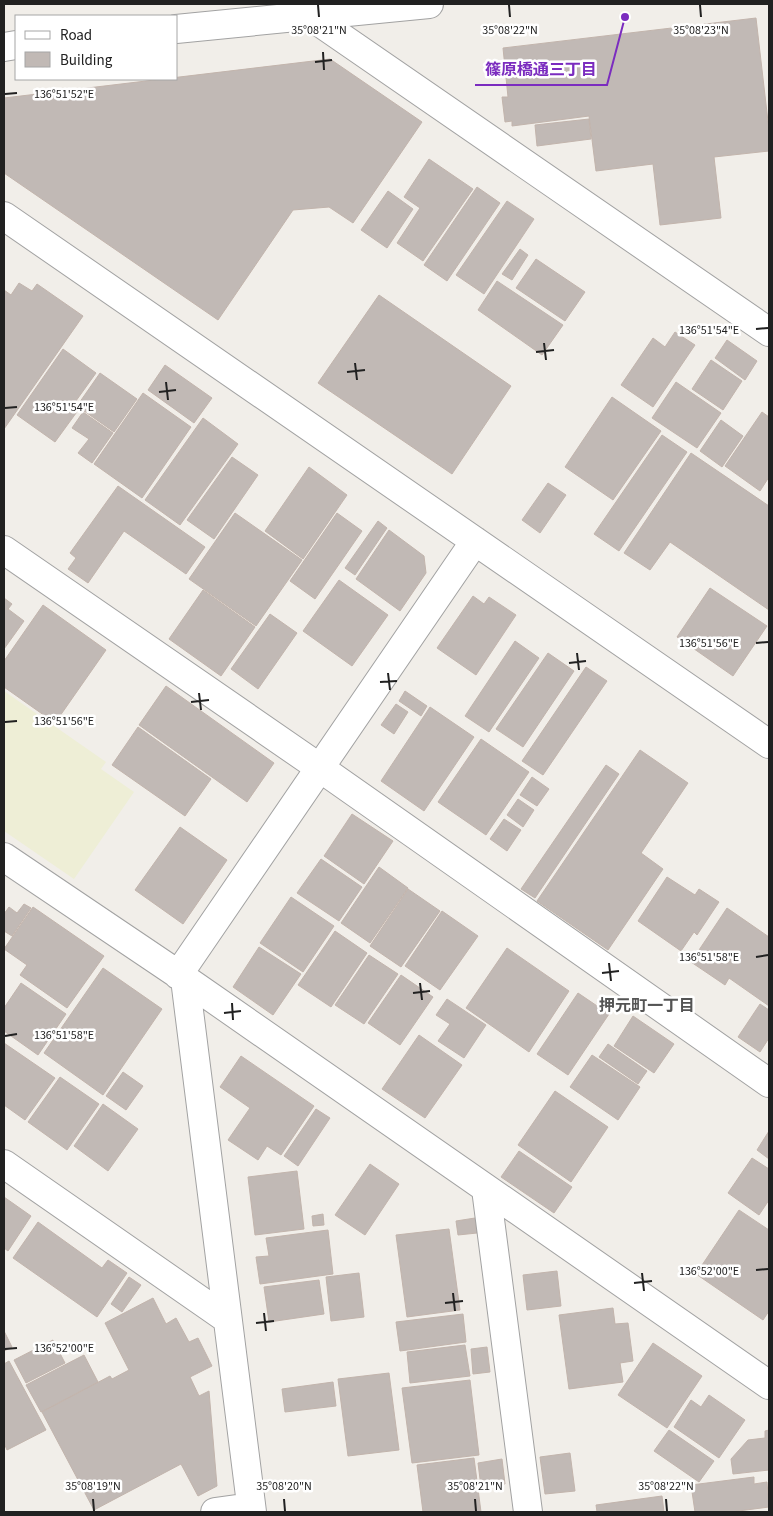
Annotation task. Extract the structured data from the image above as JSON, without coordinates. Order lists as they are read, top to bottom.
{
  "districts": ["押元町一丁目"],
  "places": ["篠原橋通三丁目"],
  "legend": ["Road", "Building"],
  "coordinates": [
    "35°08'21\"N",
    "35°08'22\"N",
    "35°08'23\"N",
    "136°51'52\"E",
    "136°51'54\"E",
    "136°51'56\"E",
    "136°51'58\"E",
    "136°52'00\"E",
    "35°08'19\"N",
    "35°08'20\"N"
  ]
}
